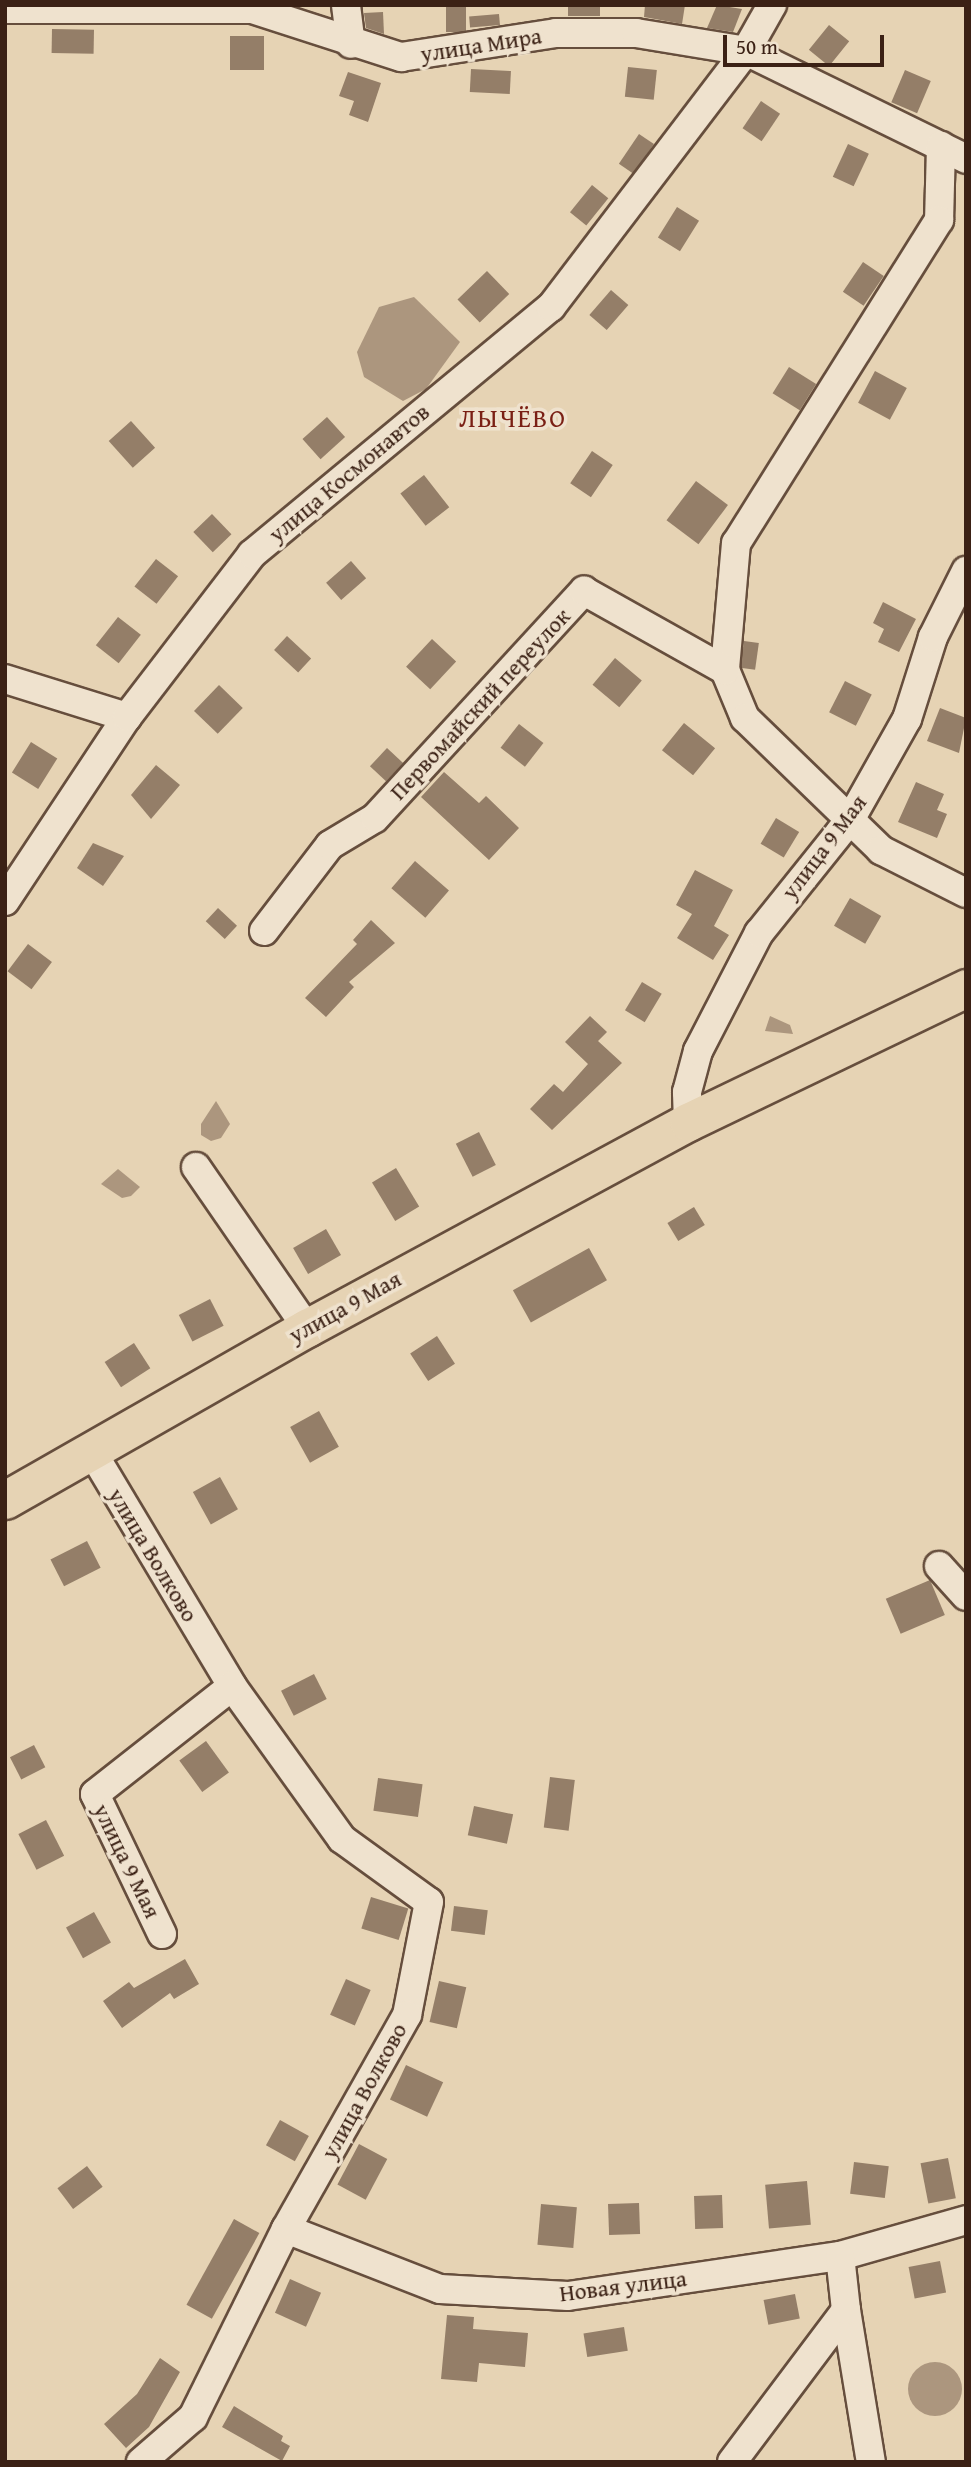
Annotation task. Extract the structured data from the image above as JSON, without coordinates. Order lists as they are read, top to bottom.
{
  "streets": {
    "main road": ["улица 9 Мая"],
    "street": [
      "улица Мира",
      "улица Космонавтов",
      "Первомайский переулок",
      "улица Волково",
      "Новая улица"
    ]
  },
  "crossings": [
    ["улица Мира", "улица Космонавтов"],
    ["улица 9 Мая", "улица Волково"],
    ["улица Волково", "Новая улица"]
  ],
  "districts": ["ЛЫЧЁВО"],
  "scale_bar": "50 m"
}
